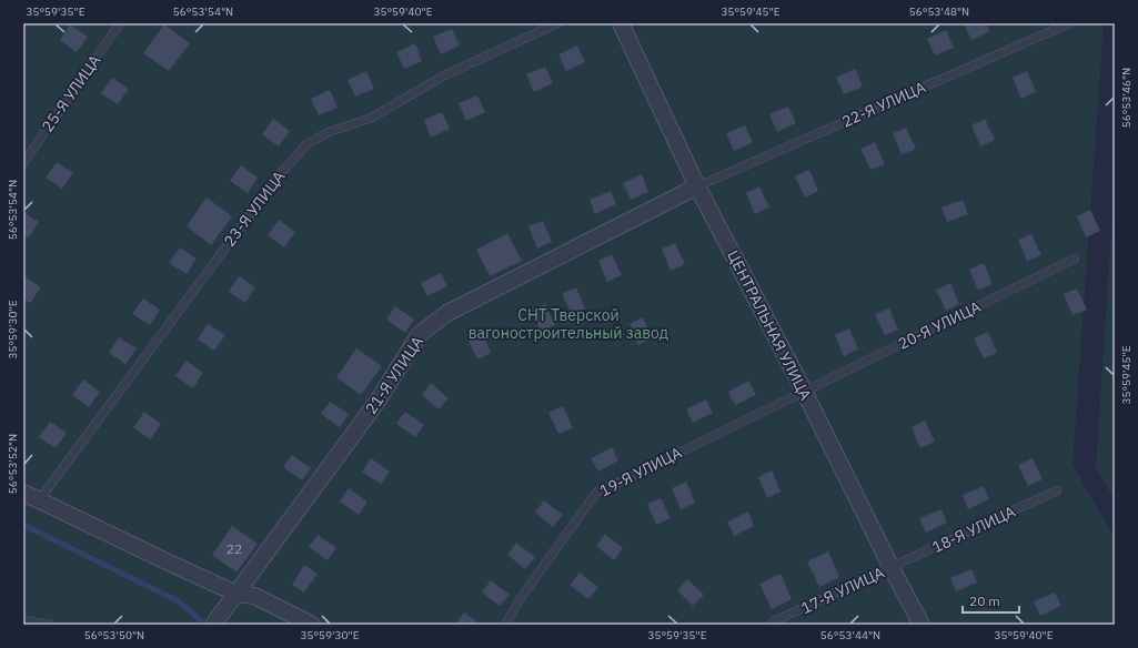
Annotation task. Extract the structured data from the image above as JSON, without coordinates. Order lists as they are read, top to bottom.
{
  "streets": {
    "street": ["ЦЕНТРАЛЬНАЯ УЛИЦА", "21-Я УЛИЦА"],
    "lane": [
      "25-Я УЛИЦА",
      "22-Я УЛИЦА",
      "23-Я УЛИЦА",
      "20-Я УЛИЦА",
      "19-Я УЛИЦА",
      "18-Я УЛИЦА",
      "17-Я УЛИЦА"
    ]
  },
  "crossings": [
    ["22-Я УЛИЦА", "ЦЕНТРАЛЬНАЯ УЛИЦА"],
    ["22-Я УЛИЦА", "21-Я УЛИЦА"],
    ["ЦЕНТРАЛЬНАЯ УЛИЦА", "20-Я УЛИЦА"],
    ["ЦЕНТРАЛЬНАЯ УЛИЦА", "21-Я УЛИЦА"],
    ["ЦЕНТРАЛЬНАЯ УЛИЦА", "19-Я УЛИЦА"],
    ["ЦЕНТРАЛЬНАЯ УЛИЦА", "18-Я УЛИЦА"],
    ["ЦЕНТРАЛЬНАЯ УЛИЦА", "17-Я УЛИЦА"],
    ["20-Я УЛИЦА", "19-Я УЛИЦА"],
    ["18-Я УЛИЦА", "17-Я УЛИЦА"]
  ],
  "parks": ["СНТ Тверской вагоностроительный завод"],
  "house_numbers": ["22"],
  "scale_bar": "20 m",
  "coordinates": [
    "35°59'35\"E",
    "56°53'54\"N",
    "35°59'40\"E",
    "35°59'45\"E",
    "56°53'48\"N",
    "56°53'46\"N",
    "35°59'30\"E",
    "56°53'52\"N",
    "56°53'50\"N",
    "56°53'44\"N"
  ]
}
